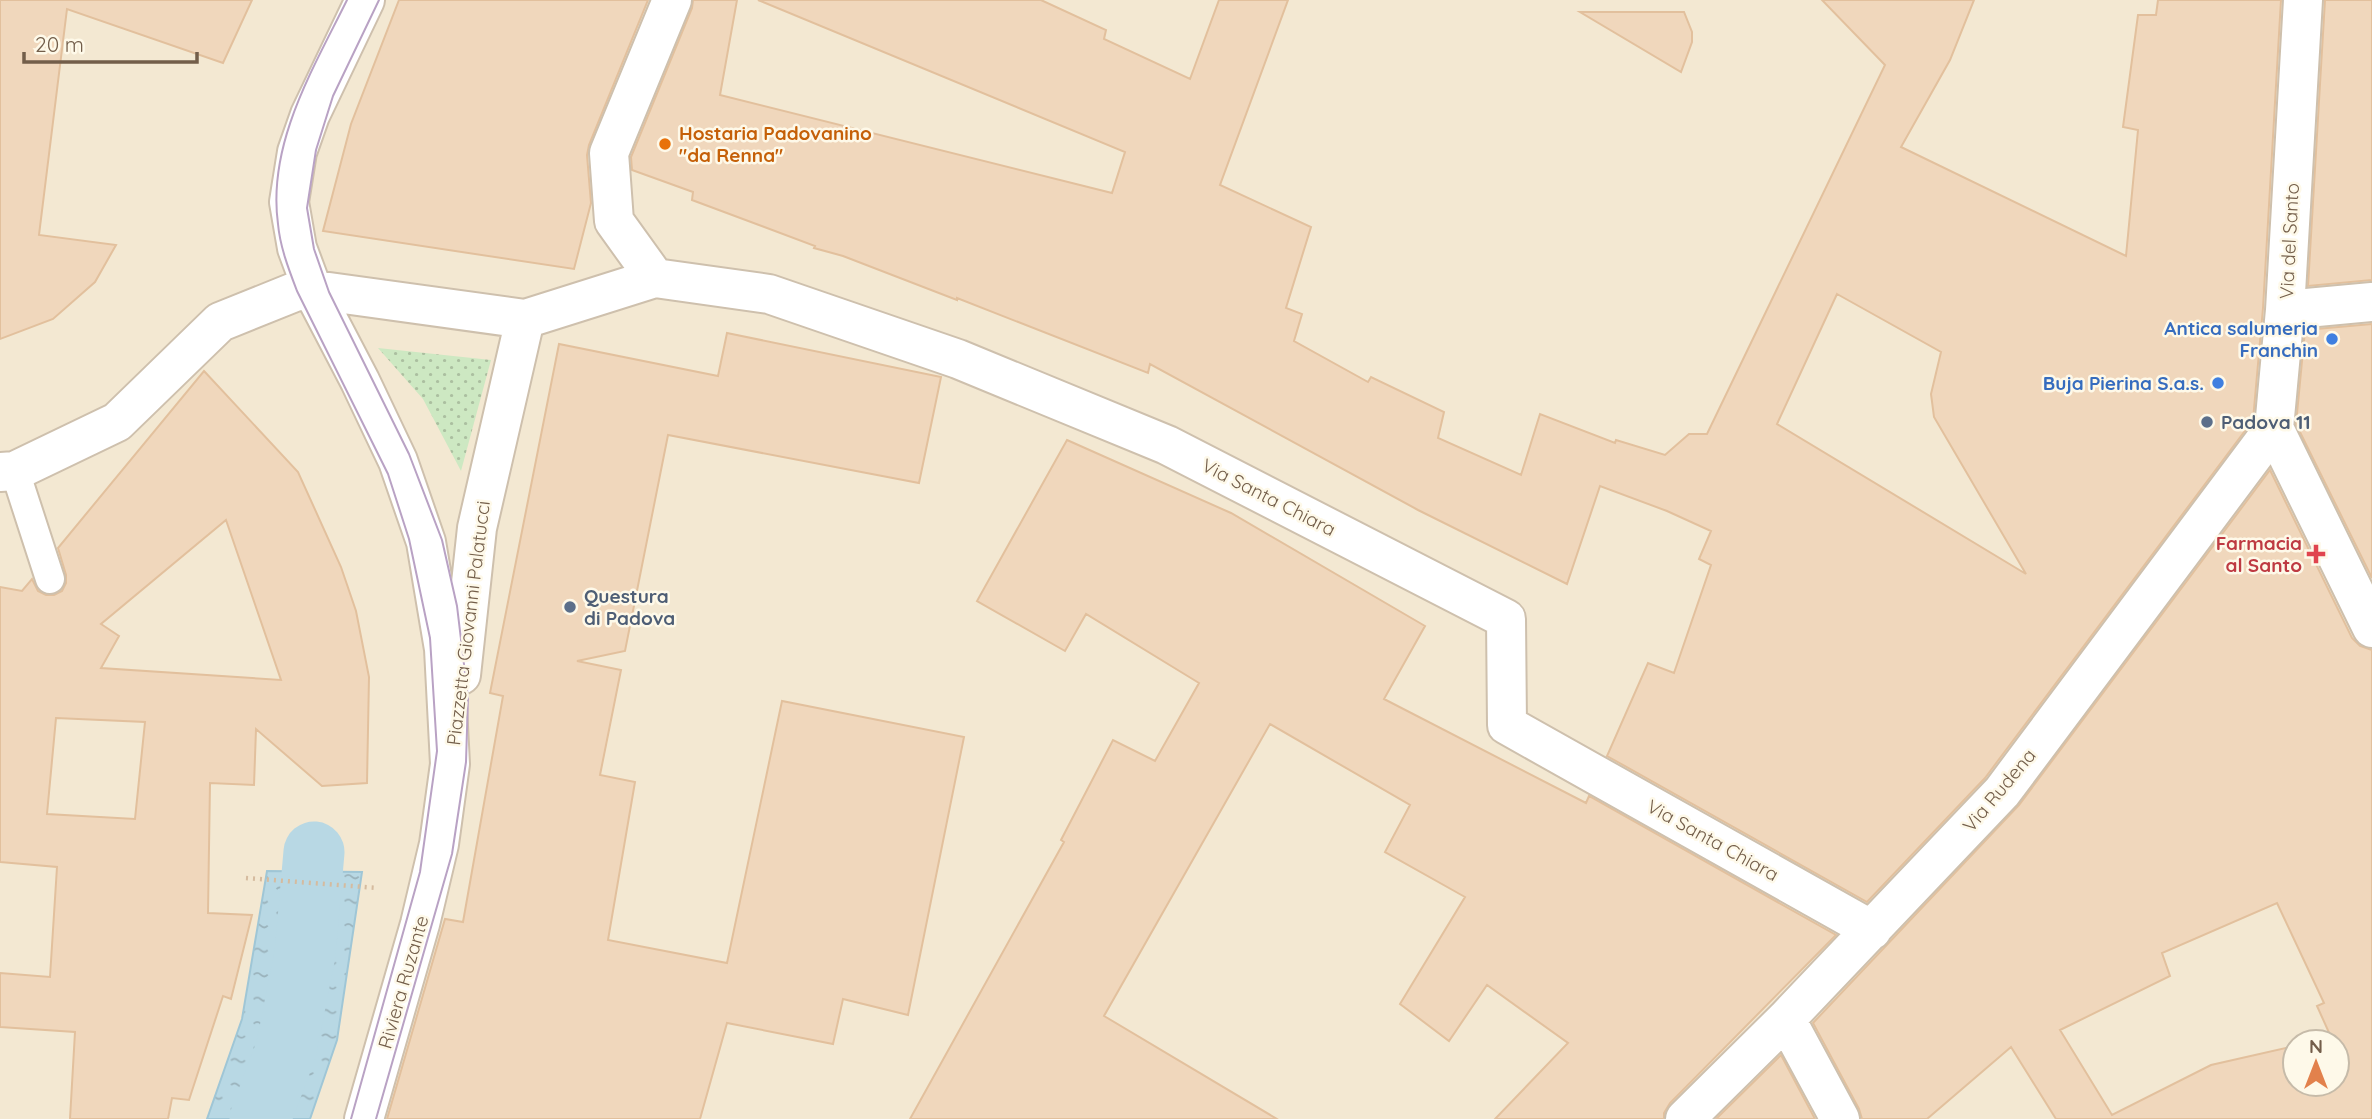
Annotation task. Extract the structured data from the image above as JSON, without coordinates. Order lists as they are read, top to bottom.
{
  "streets": {
    "street": [
      "Via del Santo",
      "Via Santa Chiara",
      "Piazzetta Giovanni Palatucci",
      "Via Rudena",
      "Riviera Ruzante"
    ]
  },
  "crossings": [
    ["Via del Santo", "Via Rudena"],
    ["Via Santa Chiara", "Piazzetta Giovanni Palatucci"],
    ["Via Santa Chiara", "Via Rudena"],
    ["Piazzetta Giovanni Palatucci", "Riviera Ruzante"]
  ],
  "places": {
    "other": [
      "Hostaria Padovanino \"da Renna\"",
      "Antica salumeria Franchin",
      "Buja Pierina S.a.s.",
      "Padova 11",
      "Questura di Padova"
    ],
    "health": ["Farmacia al Santo"]
  },
  "scale_bar": "20 m",
  "north": "top"
}
